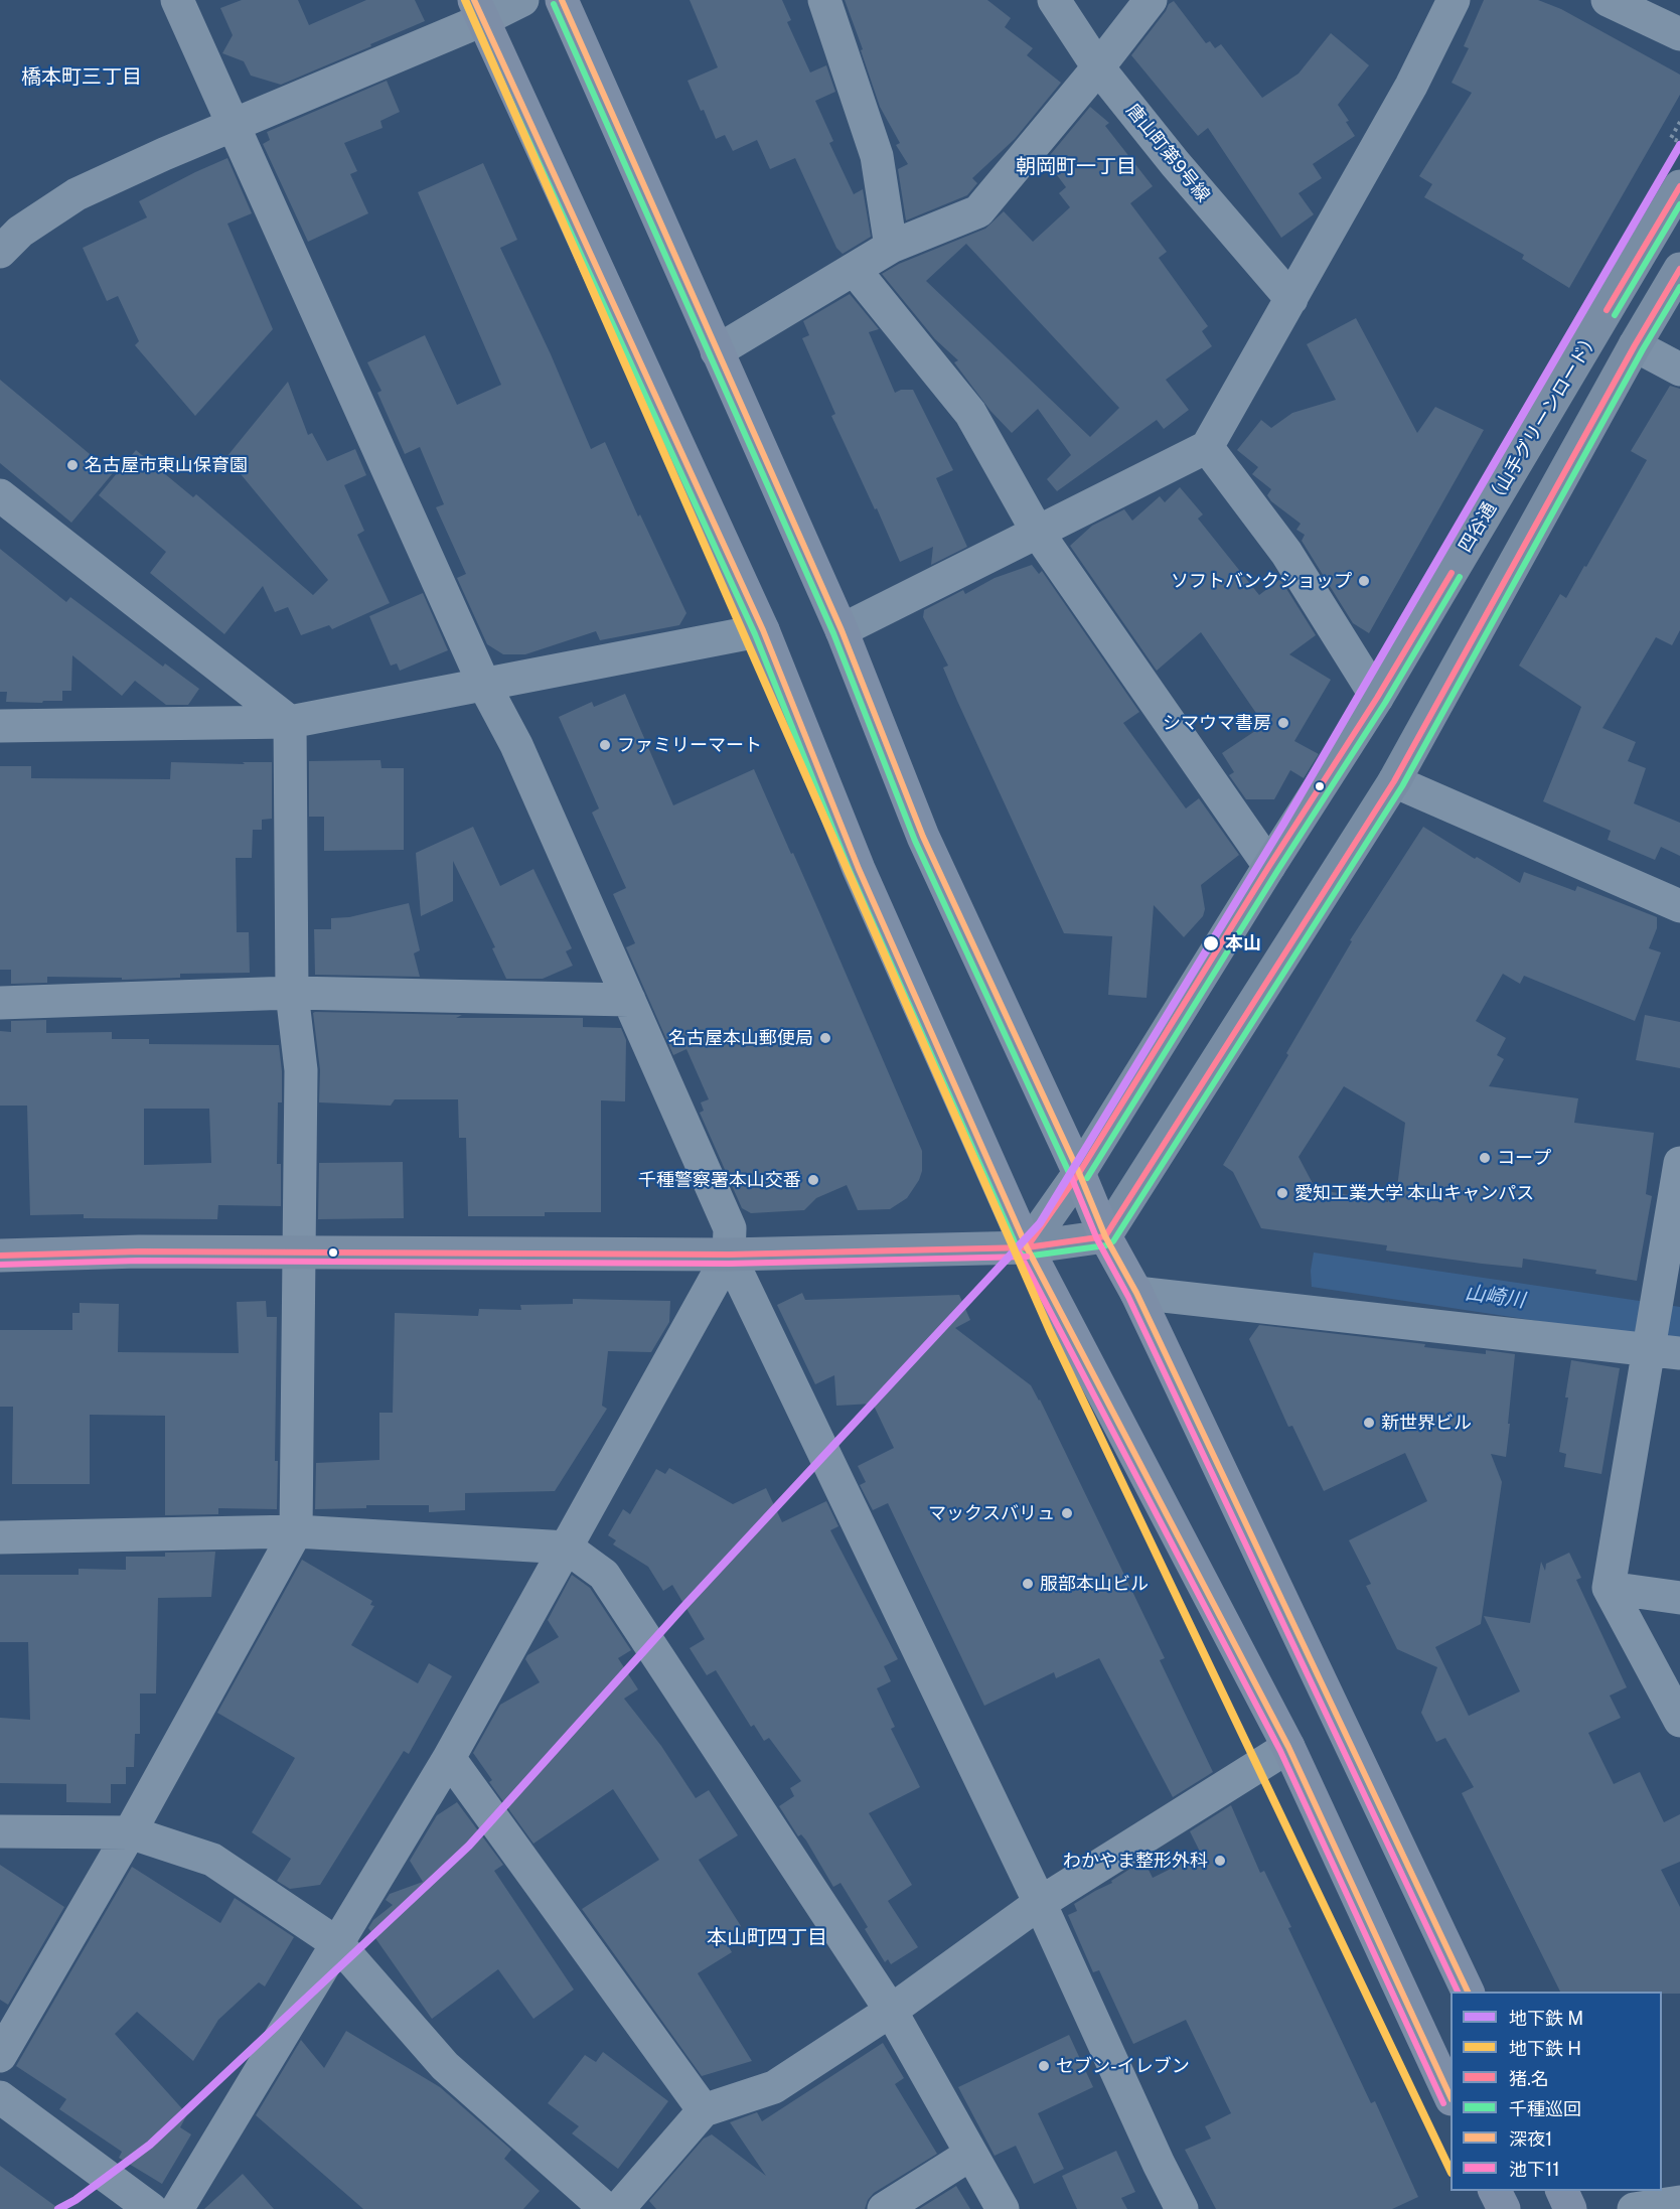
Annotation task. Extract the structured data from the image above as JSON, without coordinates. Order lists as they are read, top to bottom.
{
  "streets": {
    "street": ["唐山町第9号線", "四谷通（山手グリーンロード）"]
  },
  "districts": ["橋本町三丁目", "朝岡町一丁目", "本山町四丁目"],
  "water": ["山崎川"],
  "places": [
    "名古屋市東山保育園",
    "ソフトバンクショップ",
    "シマウマ書房",
    "ファミリーマート",
    "本山",
    "名古屋本山郵便局",
    "コープ",
    "千種警察署本山交番",
    "愛知工業大学 本山キャンパス",
    "新世界ビル",
    "マックスバリュ",
    "服部本山ビル",
    "わかやま整形外科",
    "セブン-イレブン"
  ],
  "lines": [
    "metro line H",
    "transit line 深夜1",
    "transit line 千種巡回",
    "metro line M",
    "transit line 猪.名",
    "transit line 池下11"
  ],
  "legend": [
    "地下鉄 M",
    "地下鉄 H",
    "猪.名",
    "千種巡回",
    "深夜1",
    "池下11"
  ]
}
